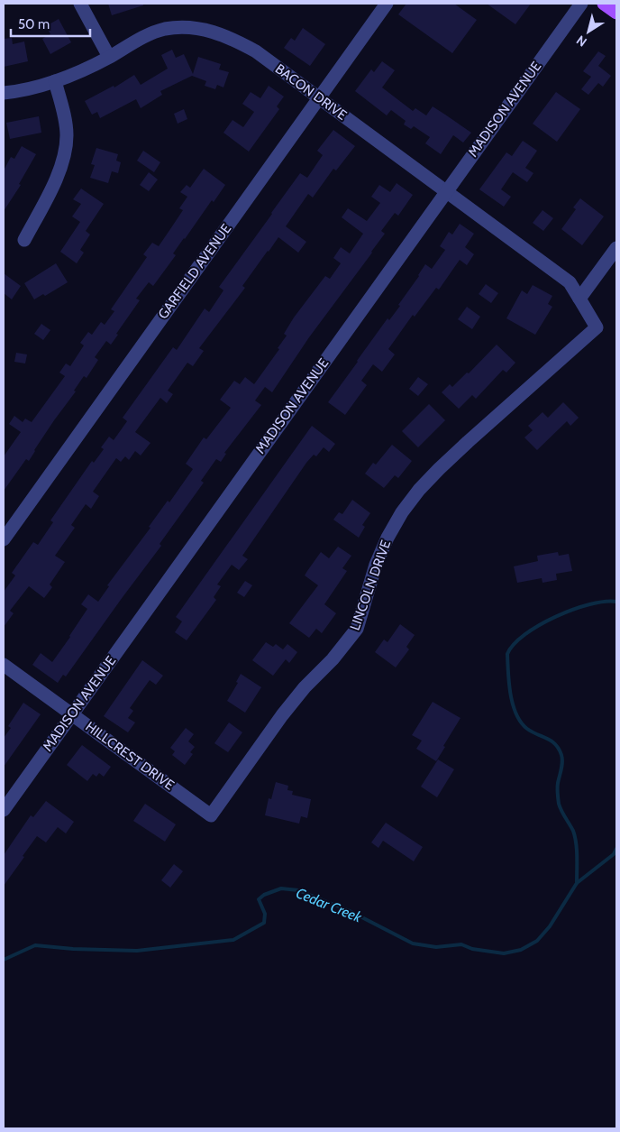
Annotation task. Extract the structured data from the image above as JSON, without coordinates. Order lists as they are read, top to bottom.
{
  "streets": {
    "street": [
      "BACON DRIVE",
      "MADISON AVENUE",
      "GARFIELD AVENUE",
      "LINCOLN DRIVE",
      "HILLCREST DRIVE"
    ]
  },
  "crossings": [
    ["BACON DRIVE", "MADISON AVENUE"],
    ["BACON DRIVE", "GARFIELD AVENUE"],
    ["BACON DRIVE", "LINCOLN DRIVE"],
    ["MADISON AVENUE", "HILLCREST DRIVE"],
    ["LINCOLN DRIVE", "HILLCREST DRIVE"]
  ],
  "water": ["Cedar Creek"],
  "scale_bar": "50 m",
  "north": "bottom left"
}
